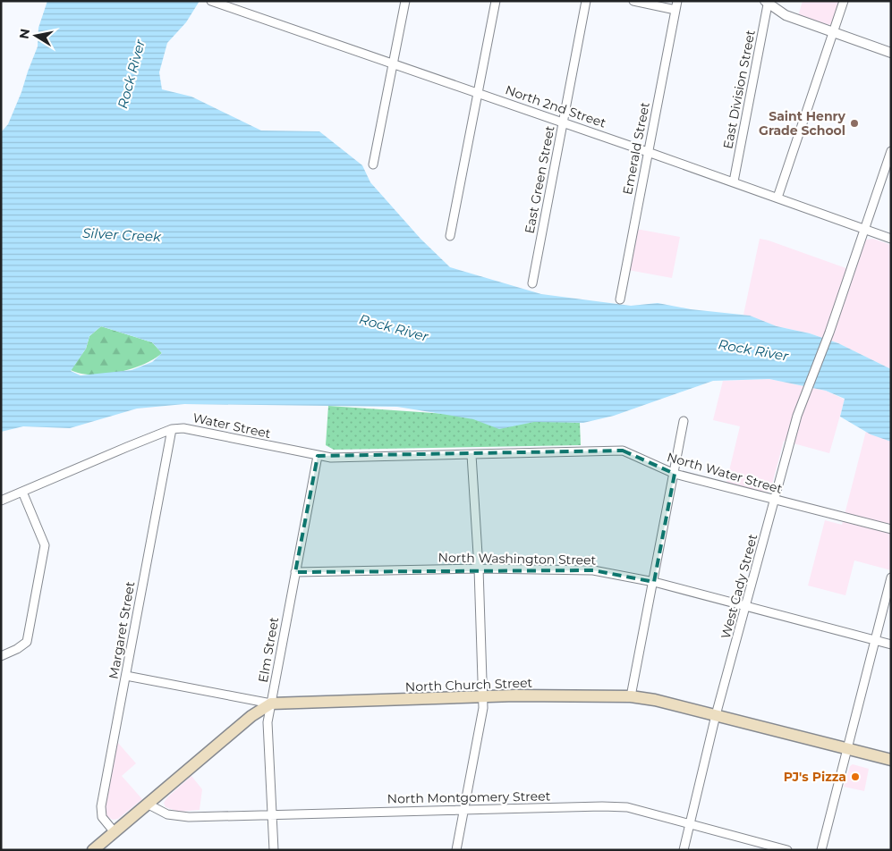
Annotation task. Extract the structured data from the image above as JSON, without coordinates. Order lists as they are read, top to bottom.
{
  "streets": {
    "main road": ["North Church Street"],
    "street": [
      "East Division Street",
      "North 2nd Street",
      "Emerald Street",
      "East Green Street",
      "Water Street",
      "North Water Street",
      "North Washington Street",
      "West Cady Street",
      "Margaret Street",
      "Elm Street",
      "North Montgomery Street"
    ]
  },
  "crossings": [
    ["East Division Street", "North 2nd Street"],
    ["North 2nd Street", "Emerald Street"],
    ["North 2nd Street", "East Green Street"],
    ["North 2nd Street", "West Cady Street"],
    ["Water Street", "North Water Street"],
    ["Water Street", "Margaret Street"],
    ["Water Street", "Elm Street"],
    ["North Water Street", "West Cady Street"],
    ["North Washington Street", "West Cady Street"],
    ["North Washington Street", "Elm Street"],
    ["West Cady Street", "North Church Street"],
    ["West Cady Street", "North Montgomery Street"],
    ["Elm Street", "North Church Street"],
    ["Elm Street", "North Montgomery Street"]
  ],
  "water": ["Rock River", "Silver Creek"],
  "places": ["Saint Henry Grade School", "PJ's Pizza"],
  "north": "left"
}
